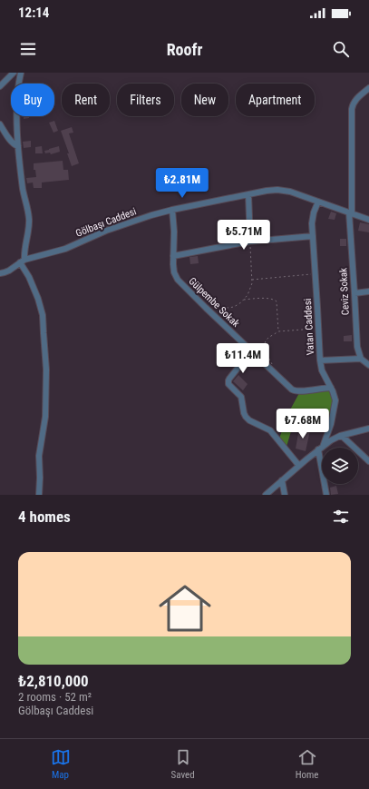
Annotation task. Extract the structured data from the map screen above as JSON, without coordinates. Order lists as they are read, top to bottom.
{
  "streets": {
    "street": [
      "Gölbaşı Caddesi",
      "Ceviz Sokak",
      "Gülpembe Sokak",
      "Vatan Caddesi"
    ]
  },
  "crossings": [
    ["Gölbaşı Caddesi", "Ceviz Sokak"],
    ["Gölbaşı Caddesi", "Gülpembe Sokak"],
    ["Gölbaşı Caddesi", "Vatan Caddesi"],
    ["Gülpembe Sokak", "Vatan Caddesi"]
  ],
  "page": {
    "status": "12:14",
    "header": "Roofr",
    "chip": [
      "Buy",
      "Rent",
      "Filters",
      "New",
      "Apartment"
    ],
    "price": [
      "₺2.81M",
      "₺5.71M",
      "₺11.4M",
      "₺7.68M"
    ],
    "heading": "4 homes",
    "list": [
      {
        "name": "₺2,810,000",
        "note": "2 rooms · 52 m² · Gölbaşı Caddesi"
      }
    ],
    "tabs": ["Map", "Saved", "Home"]
  }
}
